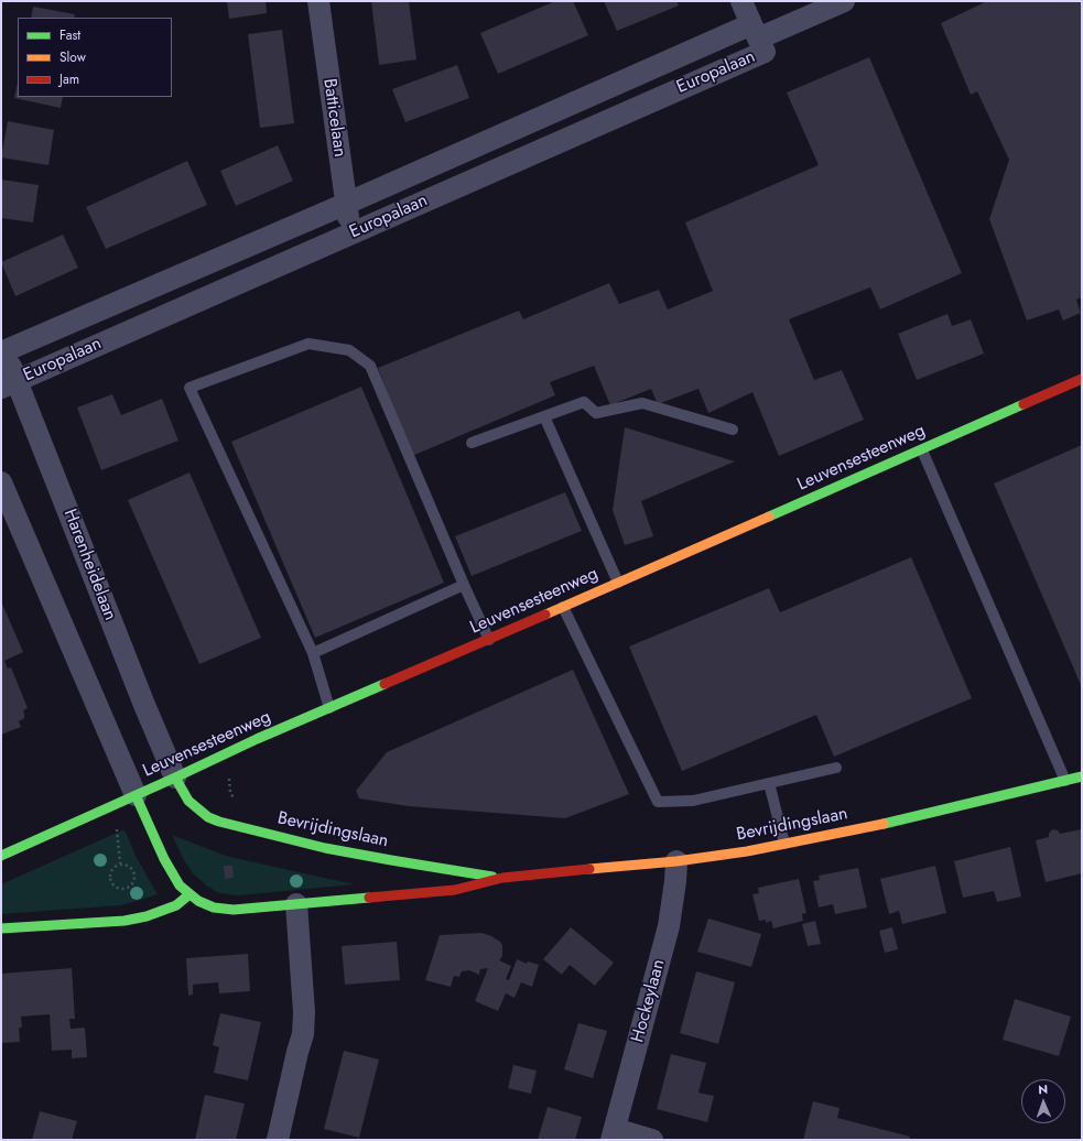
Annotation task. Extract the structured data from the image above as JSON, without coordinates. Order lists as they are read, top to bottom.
{
  "streets": {
    "street": [
      "Europalaan",
      "Batticelaan",
      "Leuvensesteenweg",
      "Harenheidelaan",
      "Bevrijdingslaan",
      "Hockeylaan"
    ]
  },
  "crossings": [
    ["Europalaan", "Batticelaan"],
    ["Europalaan", "Harenheidelaan"],
    ["Leuvensesteenweg", "Harenheidelaan"],
    ["Leuvensesteenweg", "Bevrijdingslaan"],
    ["Harenheidelaan", "Bevrijdingslaan"],
    ["Bevrijdingslaan", "Hockeylaan"]
  ],
  "legend": ["Fast", "Slow", "Jam"],
  "north": "top"
}
